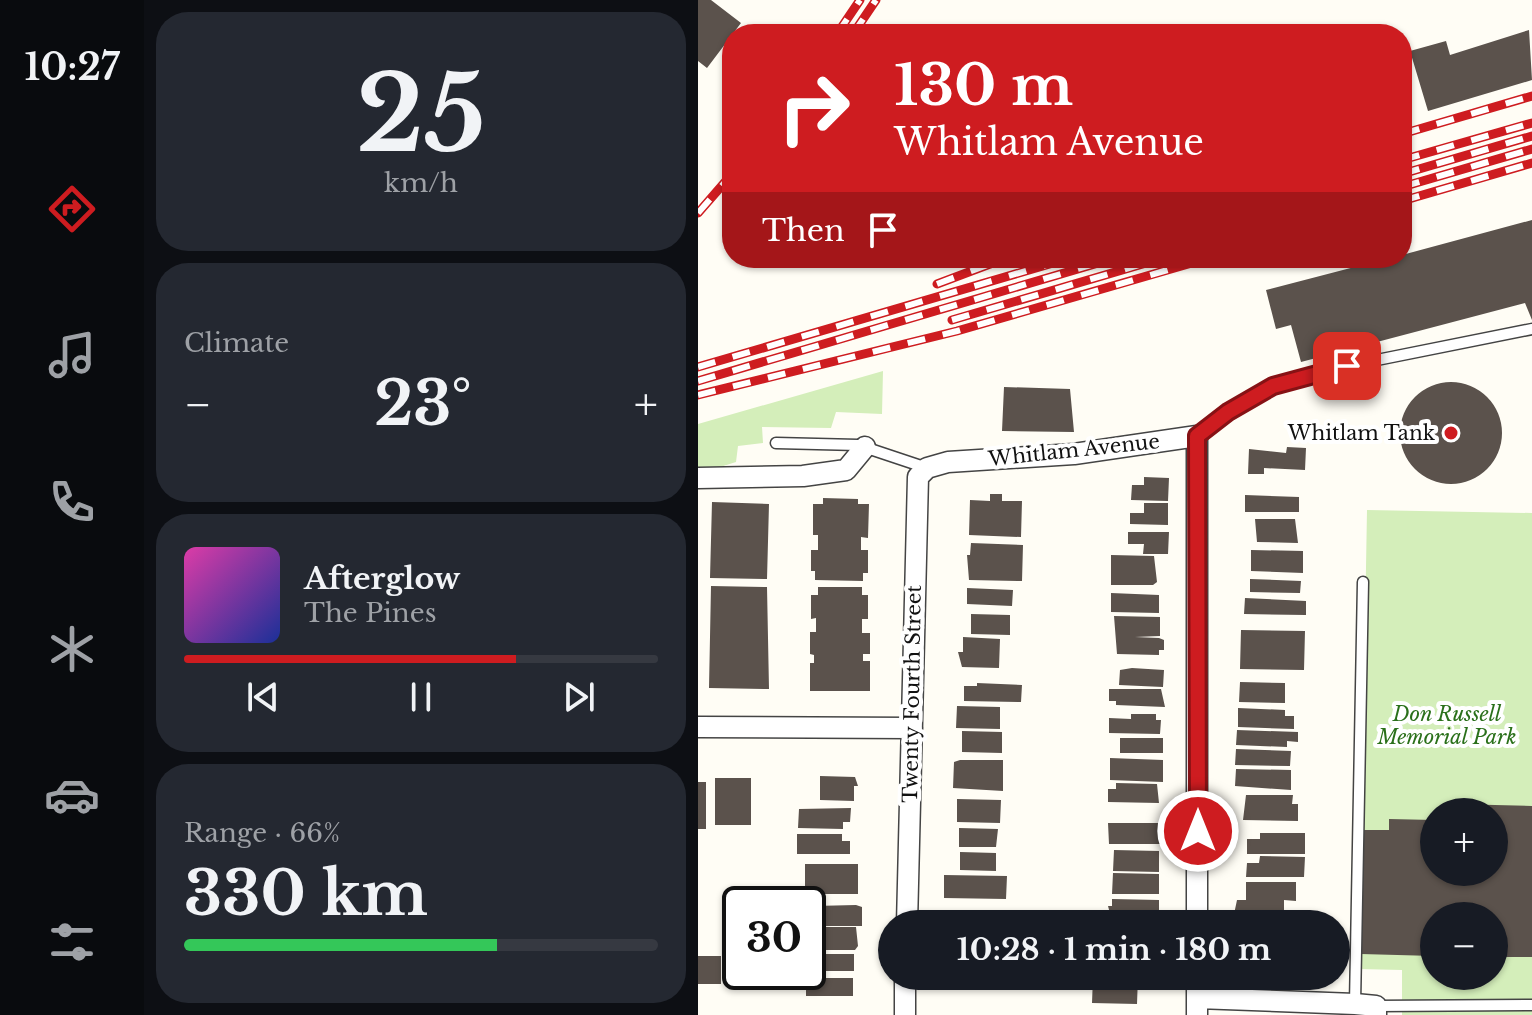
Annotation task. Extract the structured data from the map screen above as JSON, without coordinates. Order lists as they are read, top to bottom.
{
  "streets": {
    "street": ["Whitlam Avenue", "Twenty Fourth Street"]
  },
  "crossings": [
    ["Whitlam Avenue", "Twenty Fourth Street"]
  ],
  "parks": ["Don Russell Memorial Park"],
  "places": ["Whitlam Tank"],
  "page": {
    "tabs": "10:27",
    "tile": [
      ["25", "km/h"],
      "Climate",
      ["Range · 66%", "330 km"]
    ],
    "turn": ["130 m", "Whitlam Avenue"],
    "then": "Then",
    "heat": ["−", "23°", "+"],
    "song": ["Afterglow", "The Pines"],
    "map_buttons": ["+", "−"],
    "limit": "30",
    "trip": "10:28 · 1 min · 180 m"
  }
}
